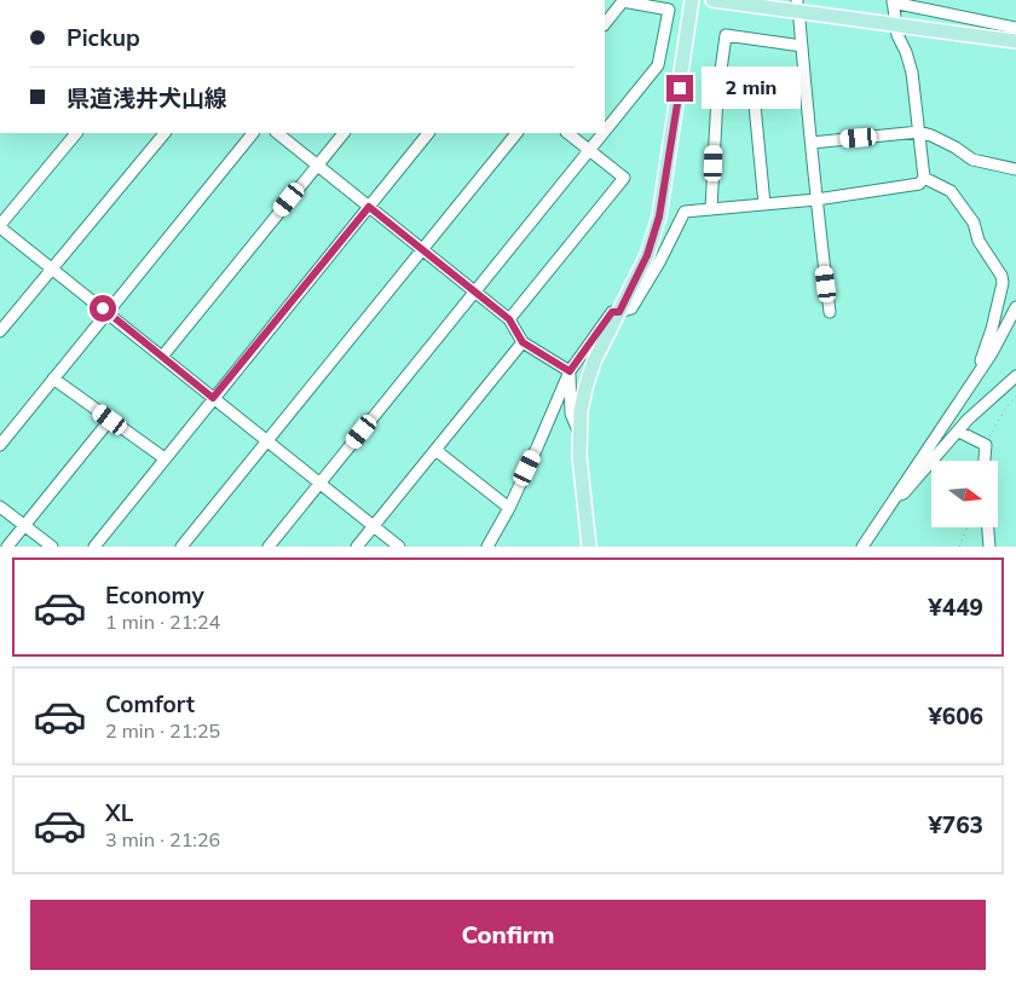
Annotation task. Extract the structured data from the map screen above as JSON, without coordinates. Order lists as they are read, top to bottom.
{
  "north": "right",
  "page": {
    "banner": ["Pickup", "県道浅井犬山線"],
    "bubble": "2 min",
    "list": [
      {
        "name": "Economy",
        "note": "1 min · 21:24",
        "value": "¥449"
      },
      {
        "name": "Comfort",
        "note": "2 min · 21:25",
        "value": "¥606"
      },
      {
        "name": "XL",
        "note": "3 min · 21:26",
        "value": "¥763"
      }
    ],
    "buttons": "Confirm"
  }
}
